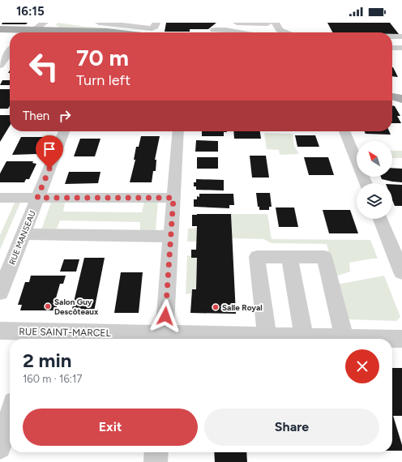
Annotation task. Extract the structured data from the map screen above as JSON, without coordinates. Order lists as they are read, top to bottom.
{
  "streets": {
    "street": ["RUE MANSEAU", "RUE SAINT-MARCEL"]
  },
  "places": ["Salon Guy Descôteaux", "Salle Royal"],
  "north": "top left",
  "page": {
    "status": "16:15",
    "turn": ["70 m", "Turn left"],
    "then": "Then",
    "heading": ["2 min", "160 m · 16:17"],
    "buttons": ["Exit", "Share"]
  }
}
